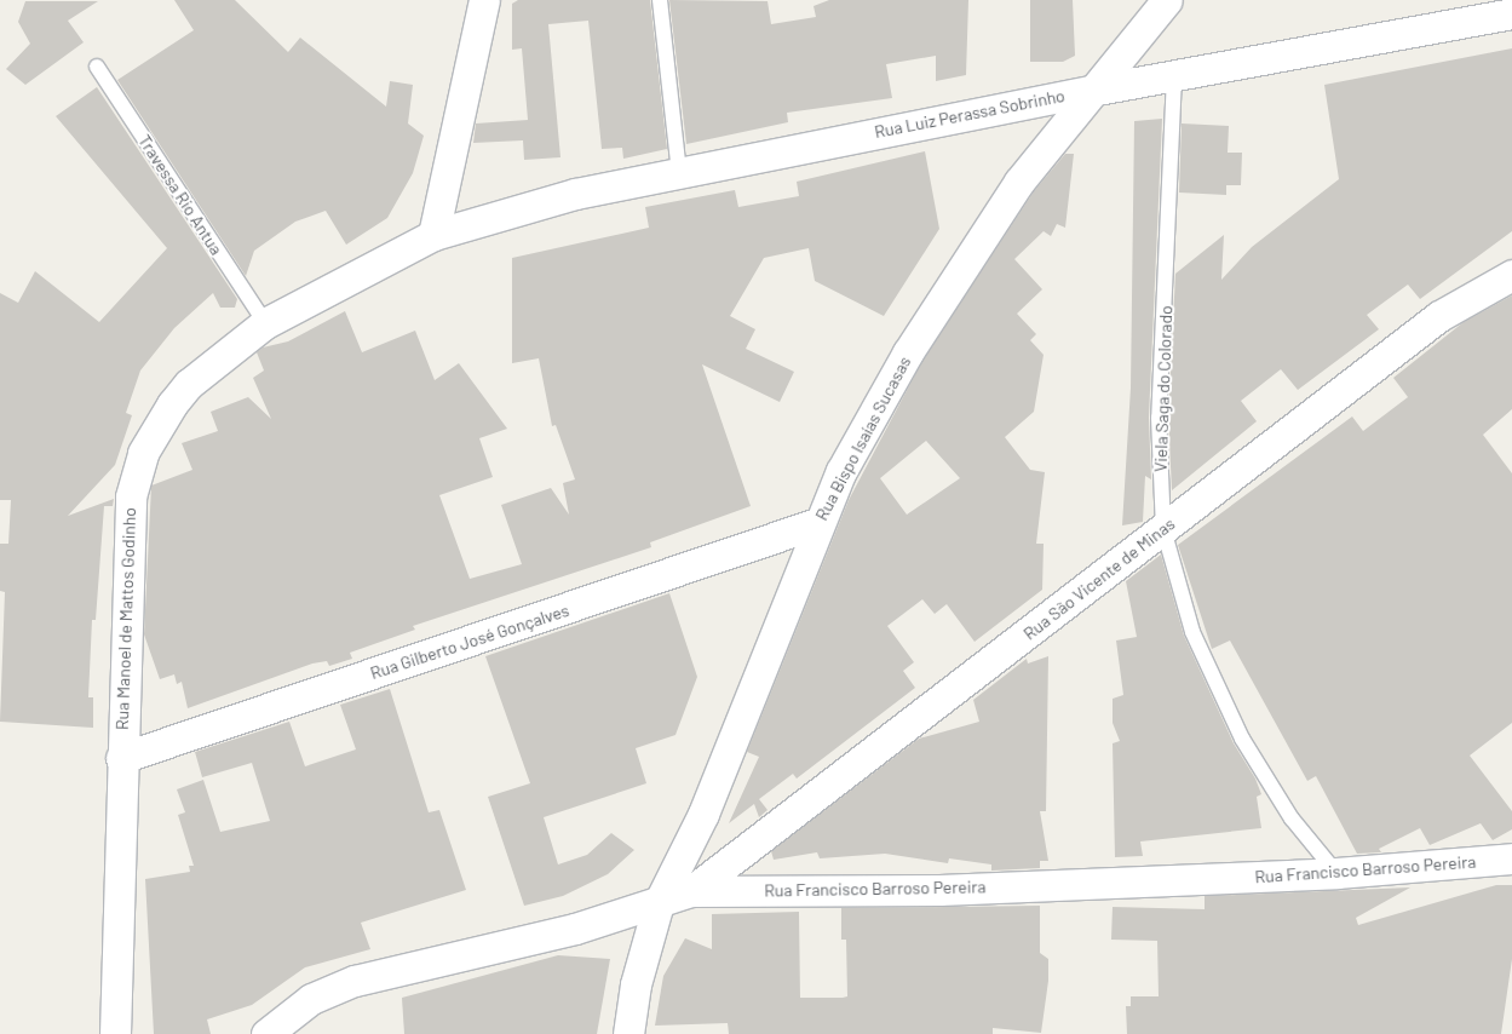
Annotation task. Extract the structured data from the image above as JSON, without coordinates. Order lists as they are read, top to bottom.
{
  "streets": {
    "street": [
      "Rua Luiz Perassa Sobrinho",
      "Rua Bispo Isaías Sucasas",
      "Rua São Vicente de Minas",
      "Rua Manoel de Mattos Godinho",
      "Rua Gilberto José Gonçalves",
      "Rua Francisco Barroso Pereira"
    ],
    "lane": ["Travessa Rio Antua", "Viela Saga do Colorado"]
  },
  "crossings": [
    ["Rua Luiz Perassa Sobrinho", "Viela Saga do Colorado"],
    ["Rua Luiz Perassa Sobrinho", "Rua Bispo Isaías Sucasas"],
    ["Rua Luiz Perassa Sobrinho", "Rua Manoel de Mattos Godinho"],
    ["Travessa Rio Antua", "Rua Manoel de Mattos Godinho"],
    ["Viela Saga do Colorado", "Rua São Vicente de Minas"],
    ["Viela Saga do Colorado", "Rua Francisco Barroso Pereira"],
    ["Rua Bispo Isaías Sucasas", "Rua Gilberto José Gonçalves"],
    ["Rua Bispo Isaías Sucasas", "Rua Francisco Barroso Pereira"],
    ["Rua São Vicente de Minas", "Rua Francisco Barroso Pereira"],
    ["Rua Manoel de Mattos Godinho", "Rua Gilberto José Gonçalves"]
  ]
}
